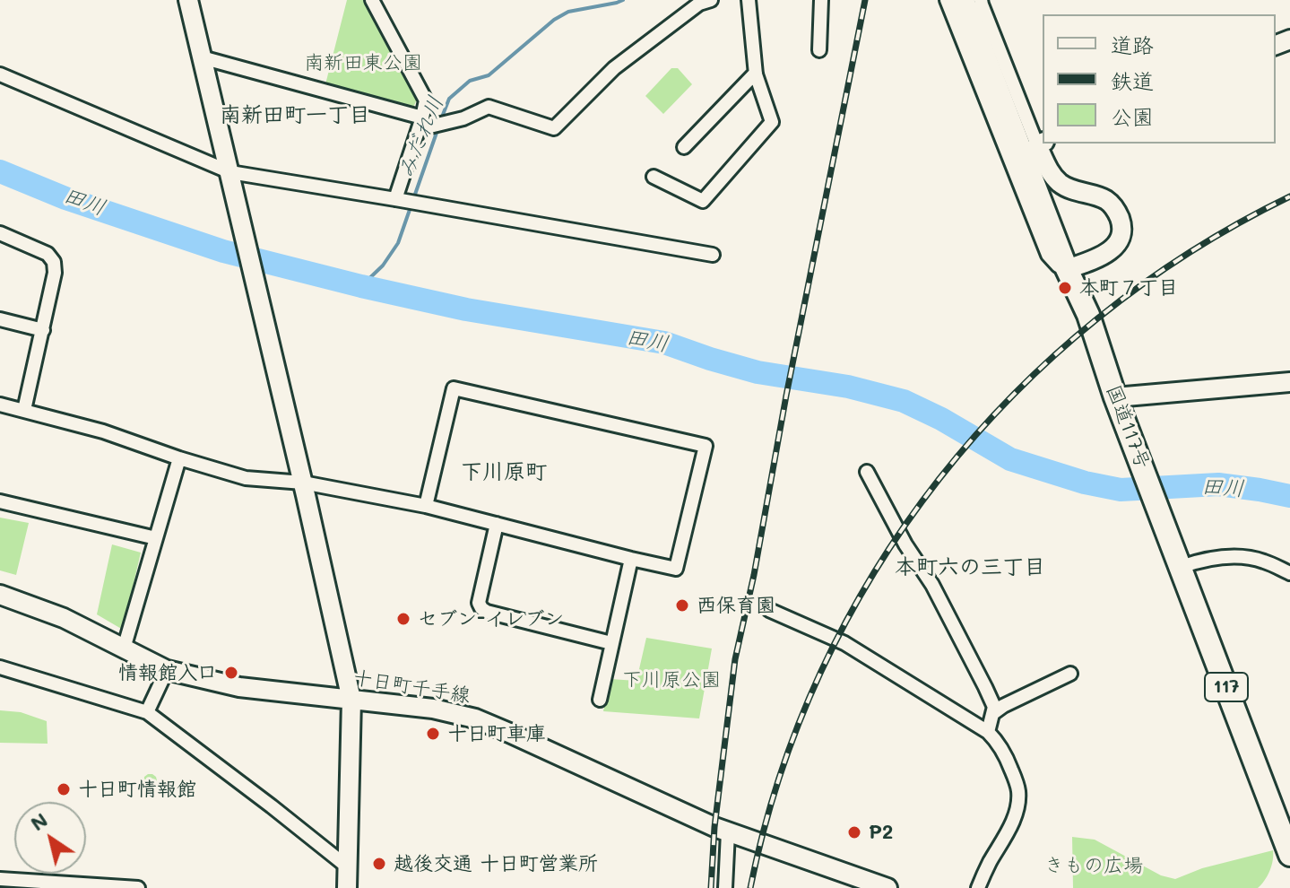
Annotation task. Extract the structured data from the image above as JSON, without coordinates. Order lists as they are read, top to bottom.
{
  "streets": {
    "highway": ["国道117号", "117"],
    "street": ["十日町千手線"]
  },
  "districts": ["南新田町一丁目", "下川原町", "本町六の三丁目"],
  "water": ["みだれ川", "田川"],
  "parks": ["南新田東公園", "下川原公園", "きもの広場"],
  "places": [
    "本町７丁目",
    "西保育園",
    "セブン-イレブン",
    "情報館入口",
    "十日町車庫",
    "十日町情報館",
    "P2",
    "越後交通 十日町営業所"
  ],
  "legend": ["道路", "鉄道", "公園"],
  "north": "top left"
}
